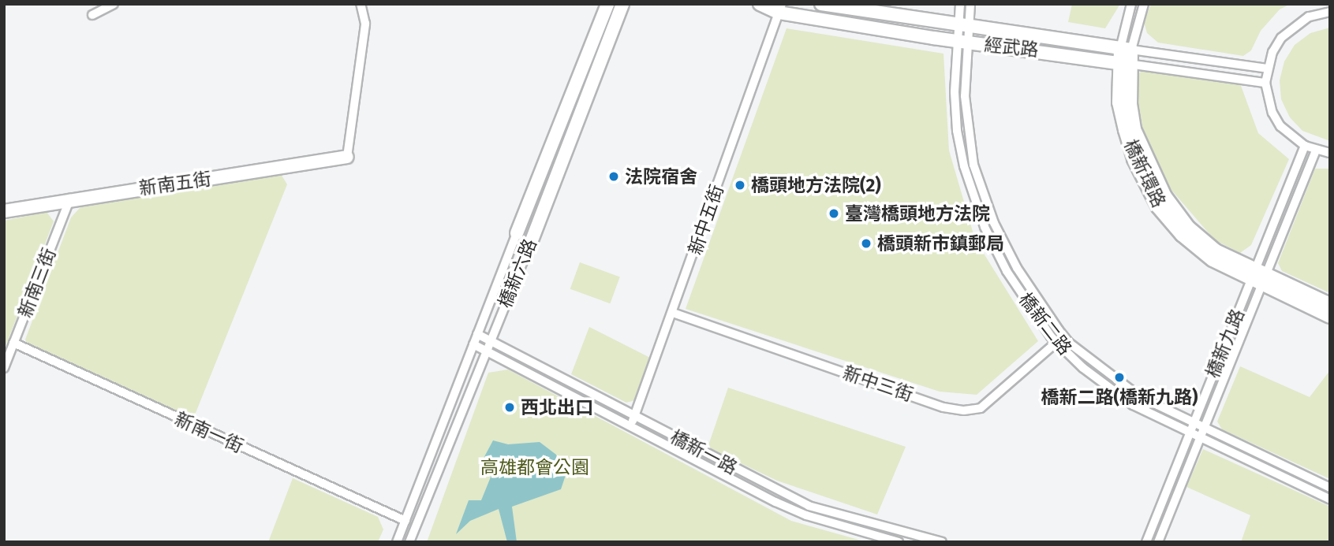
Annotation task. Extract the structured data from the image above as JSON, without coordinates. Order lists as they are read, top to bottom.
{
  "streets": {
    "street": [
      "經武路",
      "橋新環路",
      "新南五街",
      "新中五街",
      "橋新六路",
      "新南三街",
      "橋新二路",
      "橋新九路",
      "新中三街",
      "新南一街",
      "橋新一路"
    ]
  },
  "crossings": [
    ["經武路", "橋新環路"],
    ["經武路", "新中五街"],
    ["經武路", "橋新二路"],
    ["橋新環路", "橋新九路"],
    ["新南五街", "新南三街"],
    ["新中五街", "新中三街"],
    ["新中五街", "橋新一路"],
    ["橋新六路", "新南一街"],
    ["橋新六路", "橋新一路"],
    ["新南三街", "新南一街"],
    ["橋新二路", "橋新九路"],
    ["橋新二路", "新中三街"]
  ],
  "parks": ["高雄都會公園"],
  "places": [
    "法院宿舍",
    "橋頭地方法院(2)",
    "臺灣橋頭地方法院",
    "橋頭新市鎮郵局",
    "橋新二路(橋新九路)",
    "西北出口"
  ]
}
